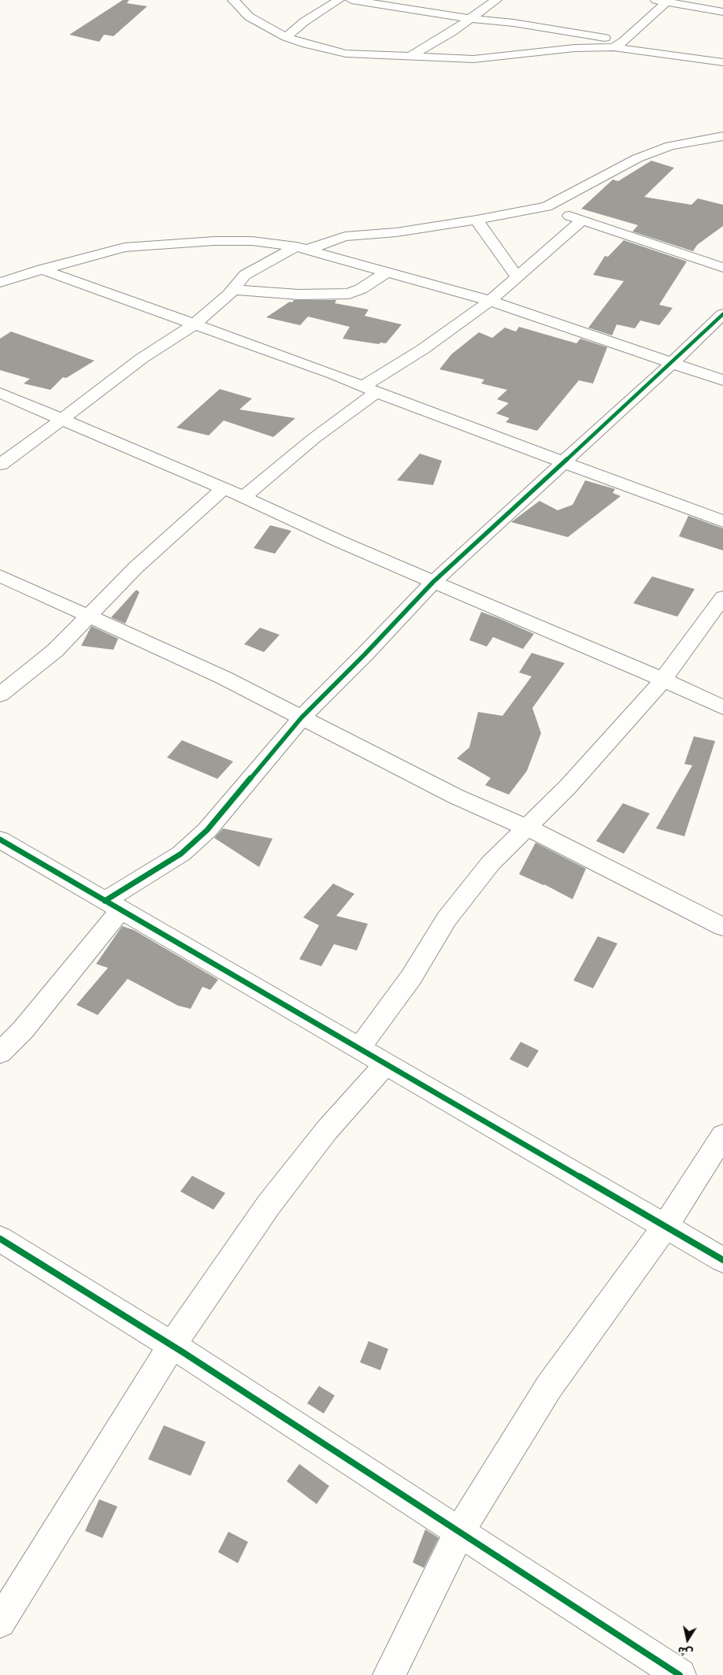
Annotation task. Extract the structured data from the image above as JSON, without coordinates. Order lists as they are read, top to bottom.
{
  "north": "bottom"
}
